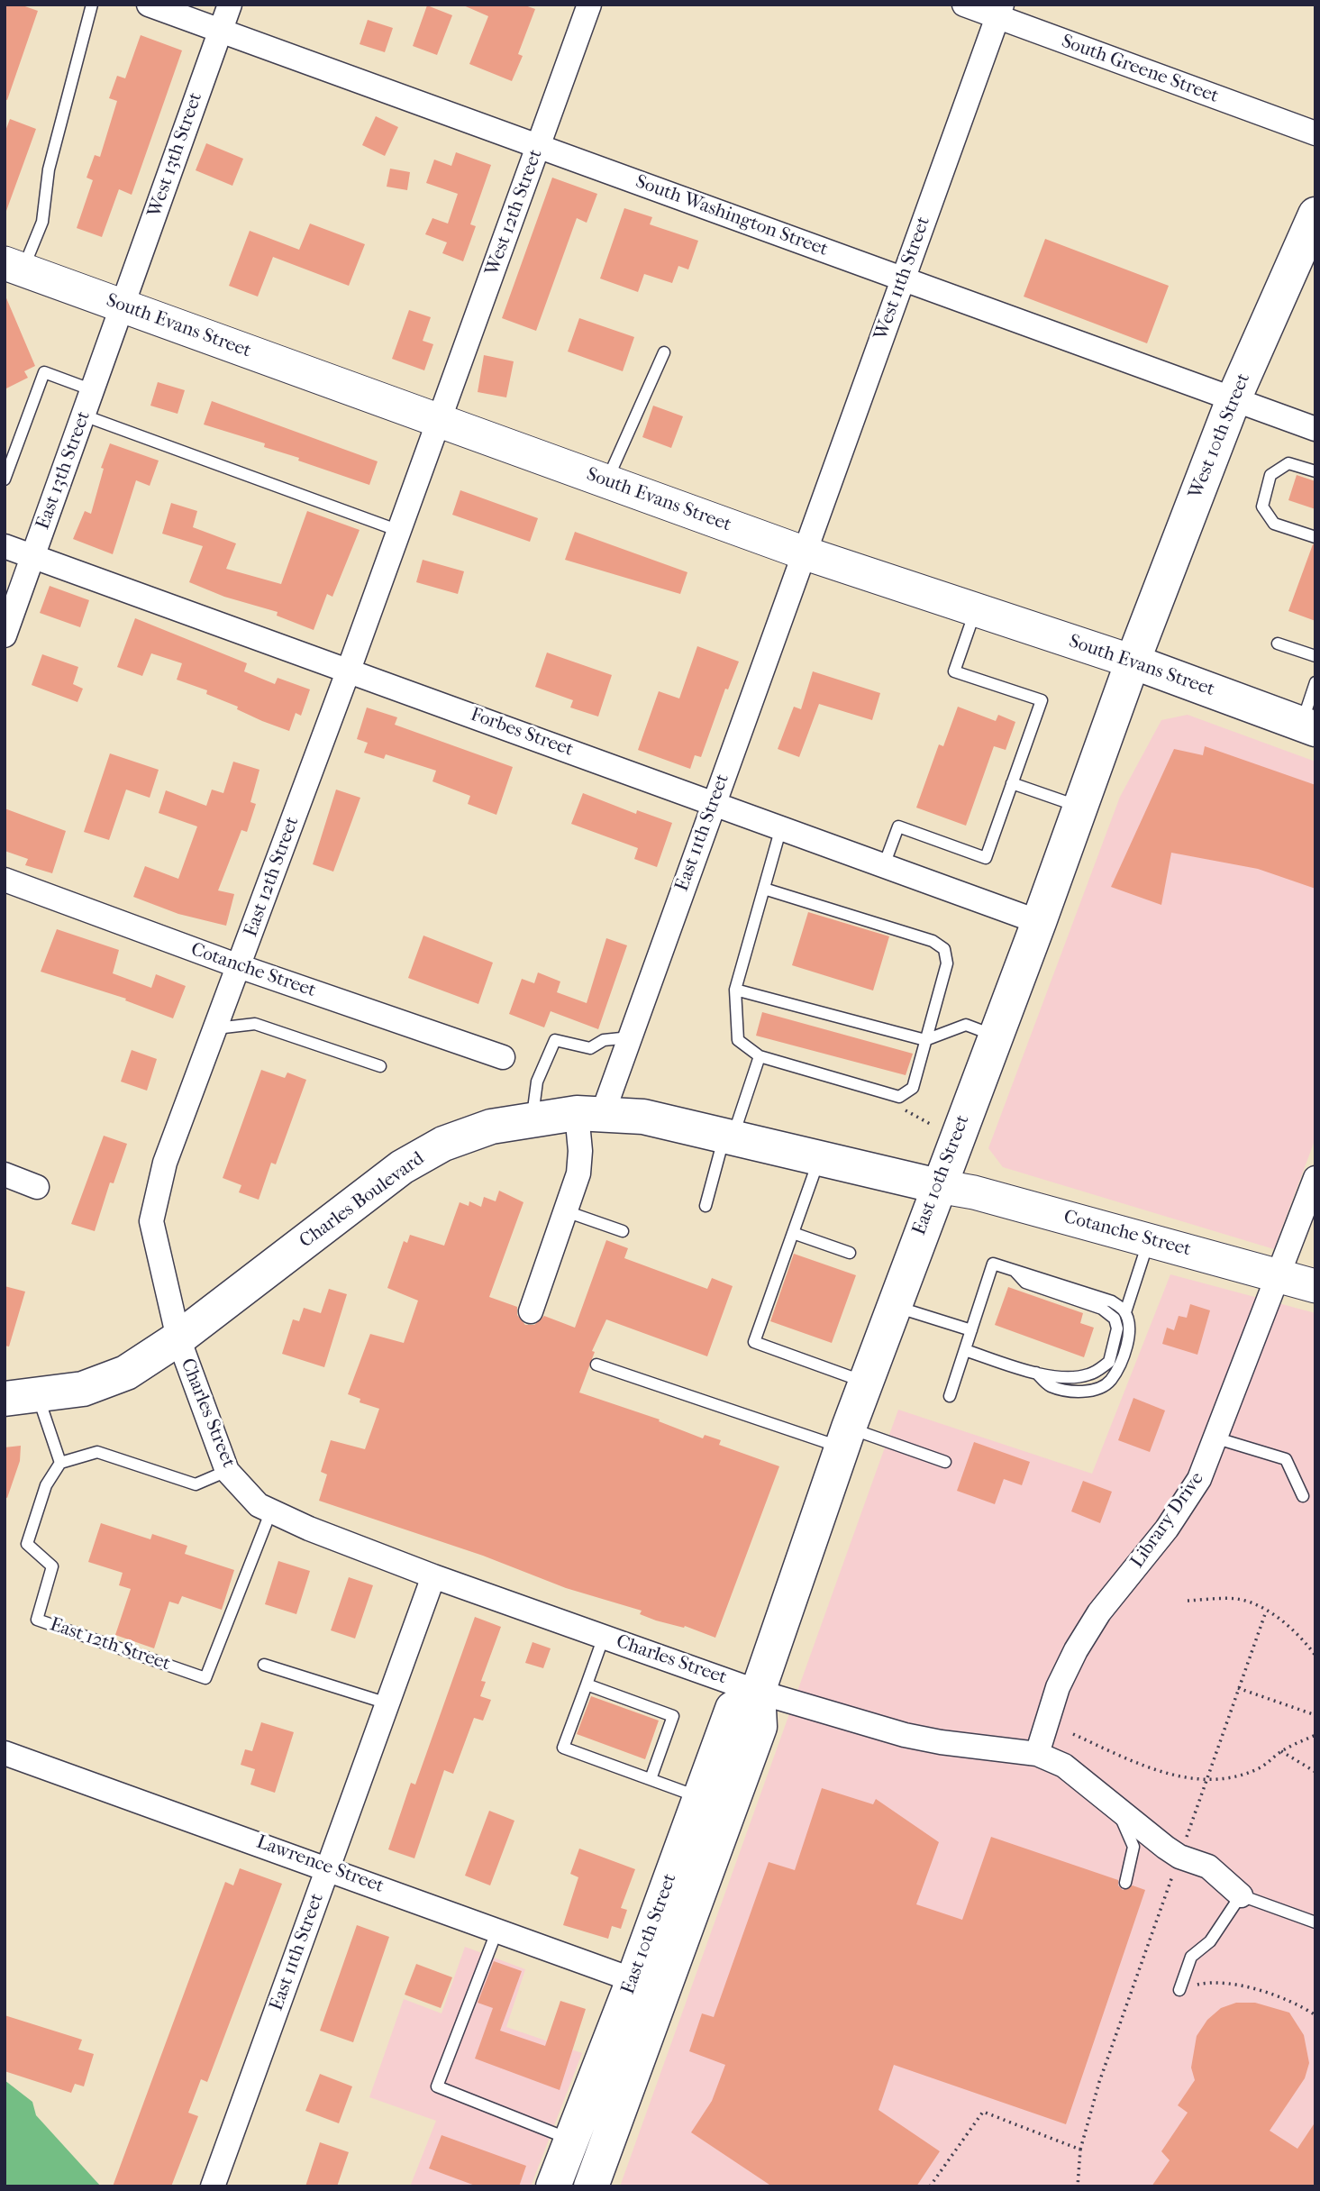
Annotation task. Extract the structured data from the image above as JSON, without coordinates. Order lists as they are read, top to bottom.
{
  "streets": {
    "main road": [
      "South Evans Street",
      "West 10th Street",
      "Cotanche Street",
      "East 10th Street",
      "Charles Boulevard"
    ],
    "street": [
      "South Greene Street",
      "West 13th Street",
      "West 12th Street",
      "South Washington Street",
      "West 11th Street",
      "East 13th Street",
      "Forbes Street",
      "East 11th Street",
      "East 12th Street",
      "Charles Street",
      "Library Drive",
      "Lawrence Street"
    ]
  },
  "crossings": [
    ["South Greene Street", "West 11th Street"],
    ["West 13th Street", "South Washington Street"],
    ["West 13th Street", "South Evans Street"],
    ["West 13th Street", "East 13th Street"],
    ["West 12th Street", "South Washington Street"],
    ["West 12th Street", "South Evans Street"],
    ["West 12th Street", "East 12th Street"],
    ["South Washington Street", "West 11th Street"],
    ["South Washington Street", "West 10th Street"],
    ["West 11th Street", "South Evans Street"],
    ["West 11th Street", "East 11th Street"],
    ["South Evans Street", "West 10th Street"],
    ["South Evans Street", "East 13th Street"],
    ["South Evans Street", "East 11th Street"],
    ["South Evans Street", "East 12th Street"],
    ["South Evans Street", "East 10th Street"],
    ["West 10th Street", "East 10th Street"],
    ["East 13th Street", "Forbes Street"],
    ["Forbes Street", "East 11th Street"],
    ["Forbes Street", "East 12th Street"],
    ["Forbes Street", "East 10th Street"],
    ["East 11th Street", "Charles Boulevard"],
    ["East 11th Street", "Charles Street"],
    ["East 11th Street", "Lawrence Street"],
    ["East 12th Street", "Cotanche Street"],
    ["East 12th Street", "Charles Boulevard"],
    ["East 12th Street", "Charles Street"],
    ["Cotanche Street", "East 10th Street"],
    ["Cotanche Street", "Charles Boulevard"],
    ["Cotanche Street", "Library Drive"],
    ["East 10th Street", "Charles Boulevard"],
    ["East 10th Street", "Charles Street"],
    ["East 10th Street", "Lawrence Street"],
    ["Charles Boulevard", "Charles Street"],
    ["Charles Street", "Library Drive"]
  ]
}
